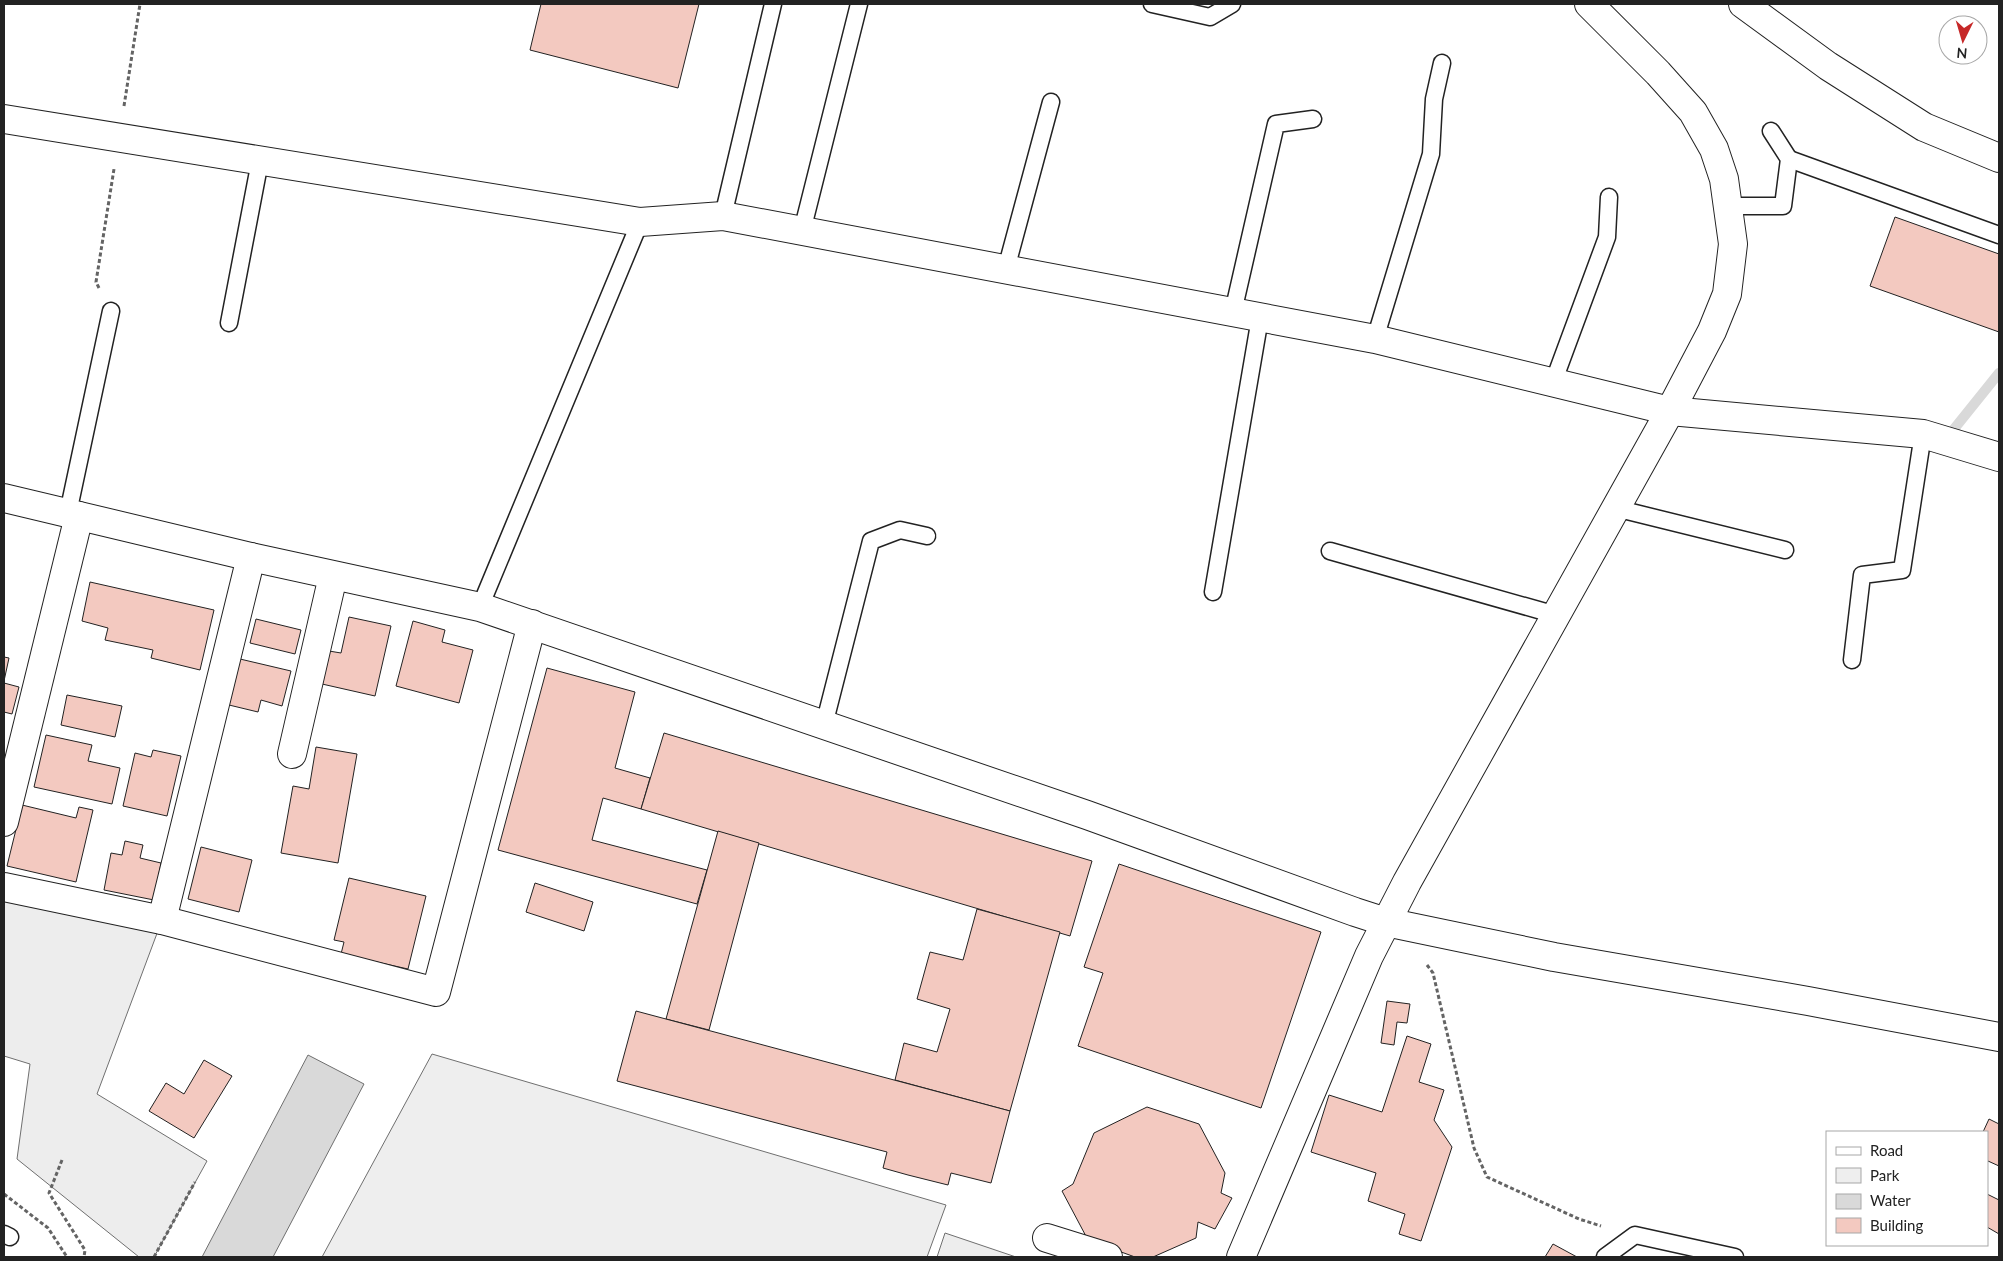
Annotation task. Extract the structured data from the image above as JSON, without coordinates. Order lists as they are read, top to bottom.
{
  "legend": [
    "Road",
    "Park",
    "Water",
    "Building"
  ],
  "north": "bottom"
}
